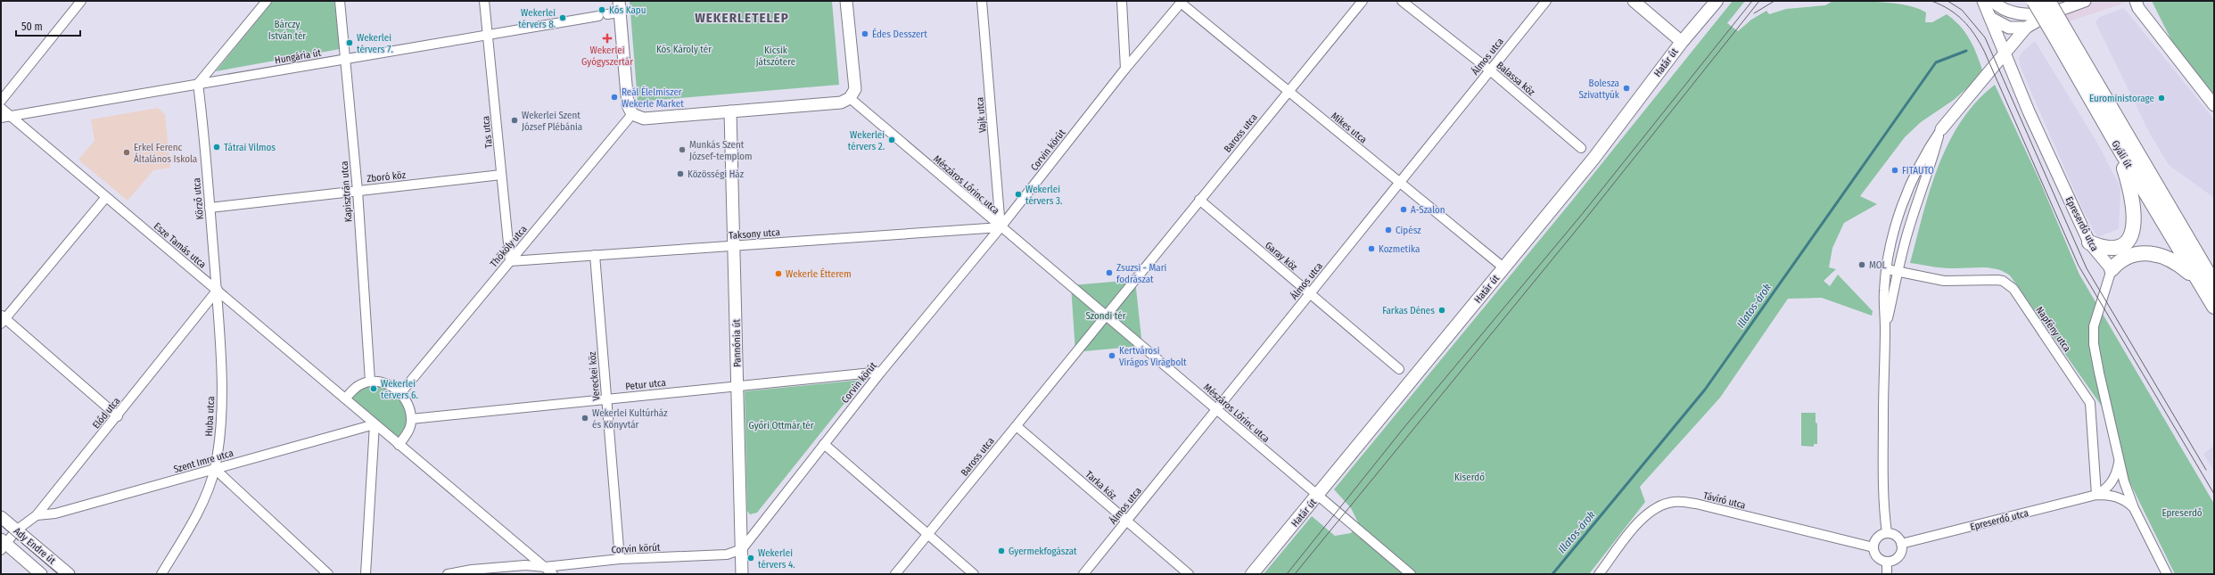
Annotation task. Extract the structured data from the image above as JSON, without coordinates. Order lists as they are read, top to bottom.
{
  "streets": {
    "main road": ["Határ út", "Gyáli út"],
    "street": [
      "Hungária út",
      "Álmos utca",
      "Balassa köz",
      "Vajk utca",
      "Mikes utca",
      "Tas utca",
      "Baross utca",
      "Corvin körút",
      "Zboró köz",
      "Mészáros Lőrinc utca",
      "Kapisztrán utca",
      "Körző utca",
      "Epreserdő utca",
      "Taksony utca",
      "Esze Tamás utca",
      "Thököly utca",
      "Garay köz",
      "Napfény utca",
      "Pannónia út",
      "Vereckei köz",
      "Petur utca",
      "Előd utca",
      "Huba utca",
      "Szent Imre utca",
      "Tarka köz",
      "Távíró utca",
      "Ady Endre út"
    ]
  },
  "crossings": [
    ["Hungária út", "Tas utca"],
    ["Hungária út", "Kapisztrán utca"],
    ["Hungária út", "Körző utca"],
    ["Hungária út", "Esze Tamás utca"],
    ["Álmos utca", "Balassa köz"],
    ["Álmos utca", "Mikes utca"],
    ["Álmos utca", "Mészáros Lőrinc utca"],
    ["Álmos utca", "Garay köz"],
    ["Álmos utca", "Tarka köz"],
    ["Határ út", "Mikes utca"],
    ["Határ út", "Mészáros Lőrinc utca"],
    ["Vajk utca", "Corvin körút"],
    ["Vajk utca", "Mészáros Lőrinc utca"],
    ["Vajk utca", "Taksony utca"],
    ["Mikes utca", "Baross utca"],
    ["Mikes utca", "Corvin körút"],
    ["Tas utca", "Zboró köz"],
    ["Tas utca", "Taksony utca"],
    ["Tas utca", "Thököly utca"],
    ["Baross utca", "Mészáros Lőrinc utca"],
    ["Baross utca", "Garay köz"],
    ["Baross utca", "Tarka köz"],
    ["Corvin körút", "Mészáros Lőrinc utca"],
    ["Corvin körút", "Taksony utca"],
    ["Corvin körút", "Pannónia út"],
    ["Corvin körút", "Vereckei köz"],
    ["Corvin körút", "Petur utca"],
    ["Zboró köz", "Kapisztrán utca"],
    ["Zboró köz", "Körző utca"],
    ["Mészáros Lőrinc utca", "Taksony utca"],
    ["Körző utca", "Esze Tamás utca"],
    ["Körző utca", "Előd utca"],
    ["Körző utca", "Huba utca"],
    ["Epreserdő utca", "Napfény utca"],
    ["Epreserdő utca", "Távíró utca"],
    ["Taksony utca", "Thököly utca"],
    ["Taksony utca", "Pannónia út"],
    ["Taksony utca", "Vereckei köz"],
    ["Esze Tamás utca", "Előd utca"],
    ["Esze Tamás utca", "Huba utca"],
    ["Esze Tamás utca", "Szent Imre utca"],
    ["Pannónia út", "Petur utca"],
    ["Vereckei köz", "Petur utca"],
    ["Előd utca", "Huba utca"],
    ["Előd utca", "Szent Imre utca"],
    ["Előd utca", "Ady Endre út"],
    ["Huba utca", "Szent Imre utca"]
  ],
  "districts": ["WEKERLETELEP"],
  "water": ["Illatos-árok"],
  "parks": [
    "Bárczy István tér",
    "Kós Károly tér",
    "Kicsik játszótere",
    "Szondi tér",
    "Győri Ottmár tér",
    "Kiserdő",
    "Epreserdő"
  ],
  "places": {
    "other": [
      "Kós Kapu",
      "Wekerlei térvers 8.",
      "Édes Desszert",
      "Wekerlei térvers 7.",
      "Bolesza Szivattyúk",
      "Reál Élelmiszer Wekerle Market",
      "Euroministorage",
      "Wekerlei Szent József Plébánia",
      "Wekerlei térvers 2.",
      "Tátrai Vilmos",
      "Munkás Szent József-templom",
      "Erkel Ferenc Általános Iskola",
      "FITAUTO",
      "Közösségi Ház",
      "Wekerlei térvers 3.",
      "A-Szalon",
      "Cipész",
      "Kozmetika",
      "MOL",
      "Zsuzsi - Mari fodrászat",
      "Wekerle Étterem",
      "Farkas Dénes",
      "Kertvárosi Virágos Virágbolt",
      "Wekerlei térvers 6.",
      "Wekerlei Kultúrház és Könyvtár",
      "Gyermekfogászat",
      "Wekerlei térvers 4."
    ],
    "health": ["Wekerlei Gyógyszertár"]
  },
  "scale_bar": "50 m"
}
